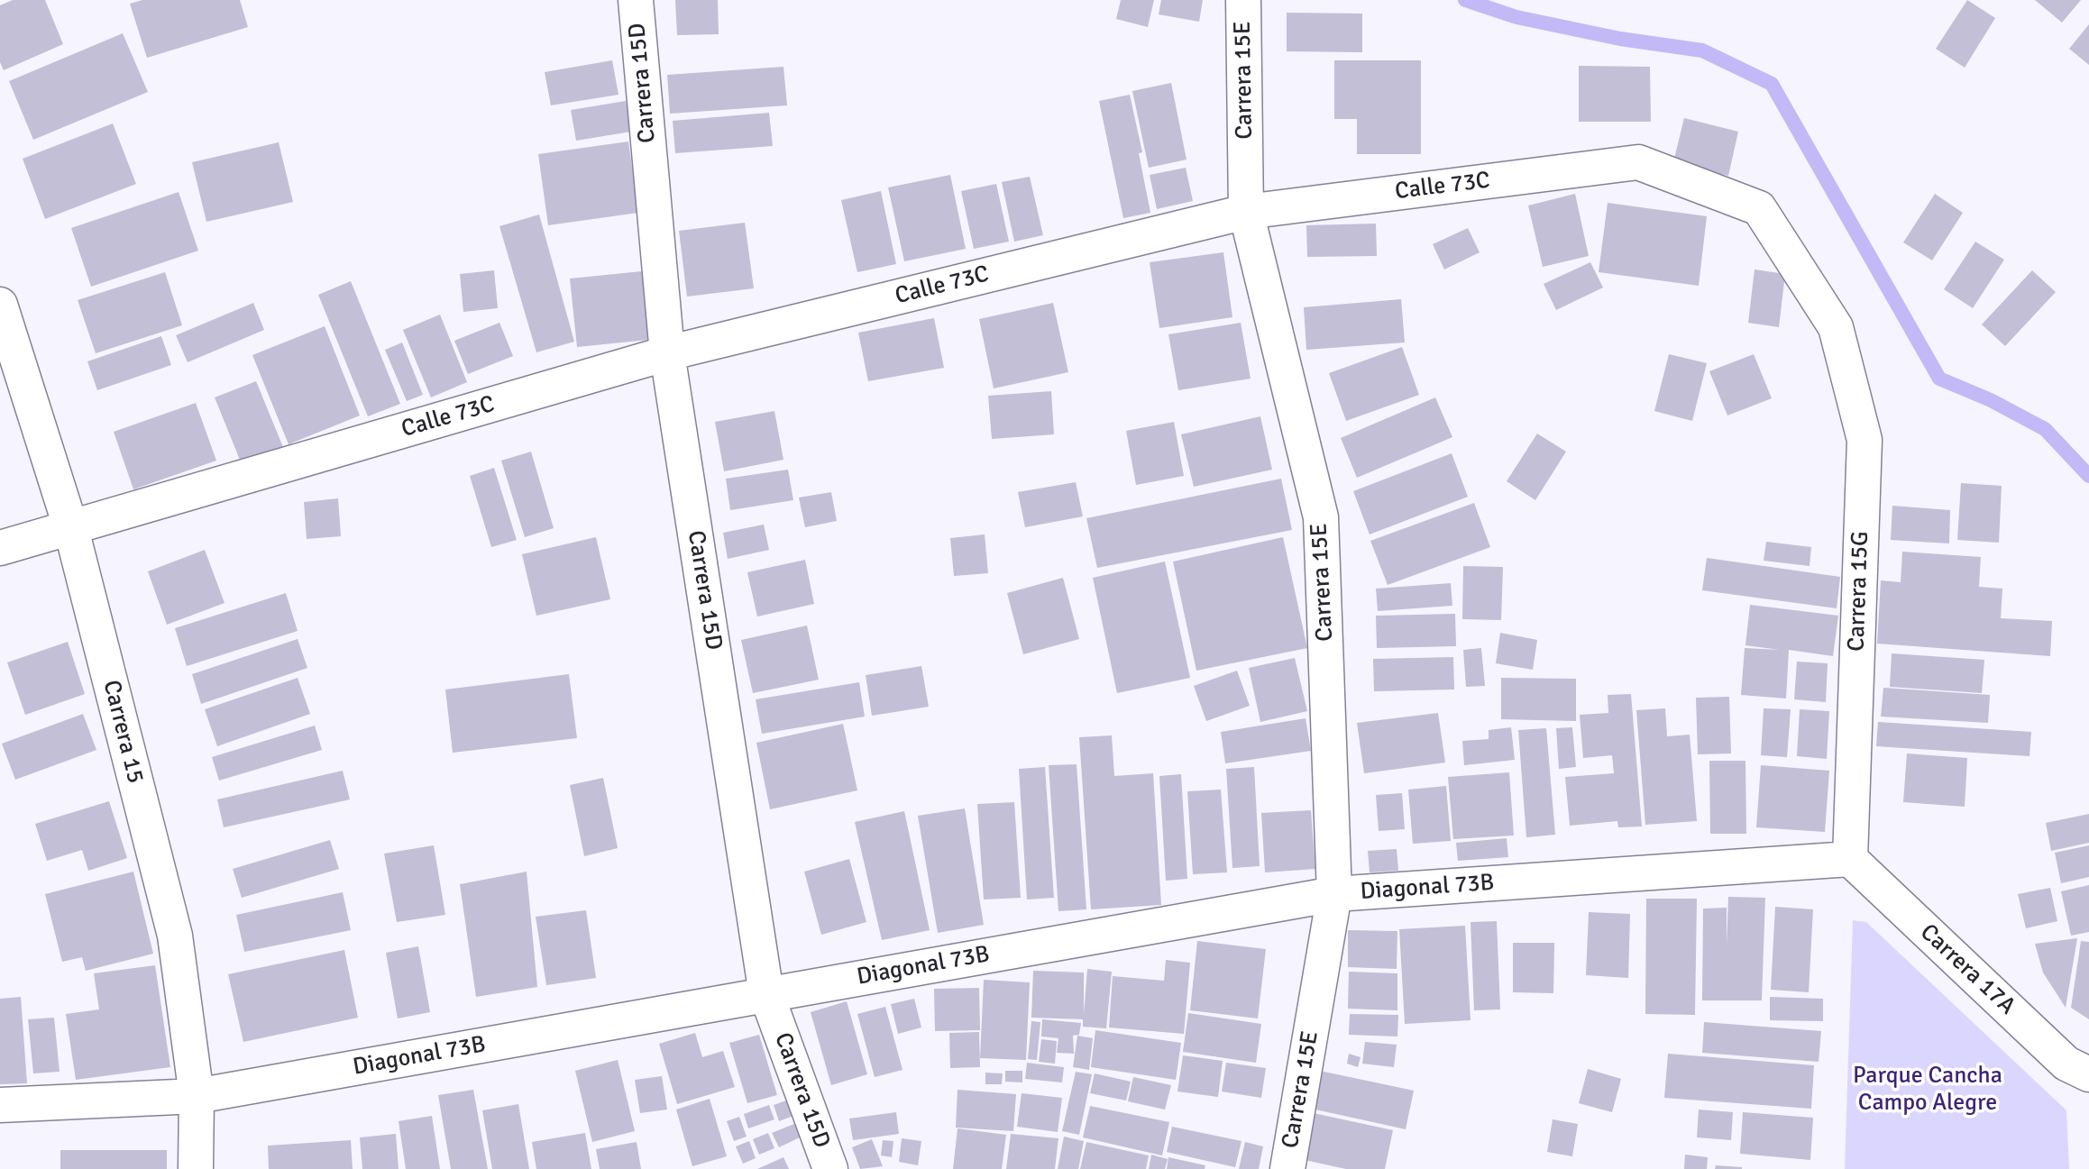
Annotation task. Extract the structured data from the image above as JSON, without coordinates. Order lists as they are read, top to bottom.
{
  "streets": {
    "street": [
      "Carrera 15E",
      "Carrera 15D",
      "Calle 73C",
      "Carrera 15G",
      "Carrera 15",
      "Diagonal 73B",
      "Carrera 17A"
    ]
  },
  "crossings": [
    ["Carrera 15E", "Calle 73C"],
    ["Carrera 15E", "Diagonal 73B"],
    ["Carrera 15D", "Calle 73C"],
    ["Carrera 15D", "Diagonal 73B"],
    ["Calle 73C", "Carrera 15G"],
    ["Calle 73C", "Carrera 15"],
    ["Carrera 15G", "Diagonal 73B"],
    ["Carrera 15G", "Carrera 17A"],
    ["Carrera 15", "Diagonal 73B"],
    ["Diagonal 73B", "Carrera 17A"]
  ],
  "parks": ["Parque Cancha Campo Alegre"]
}
